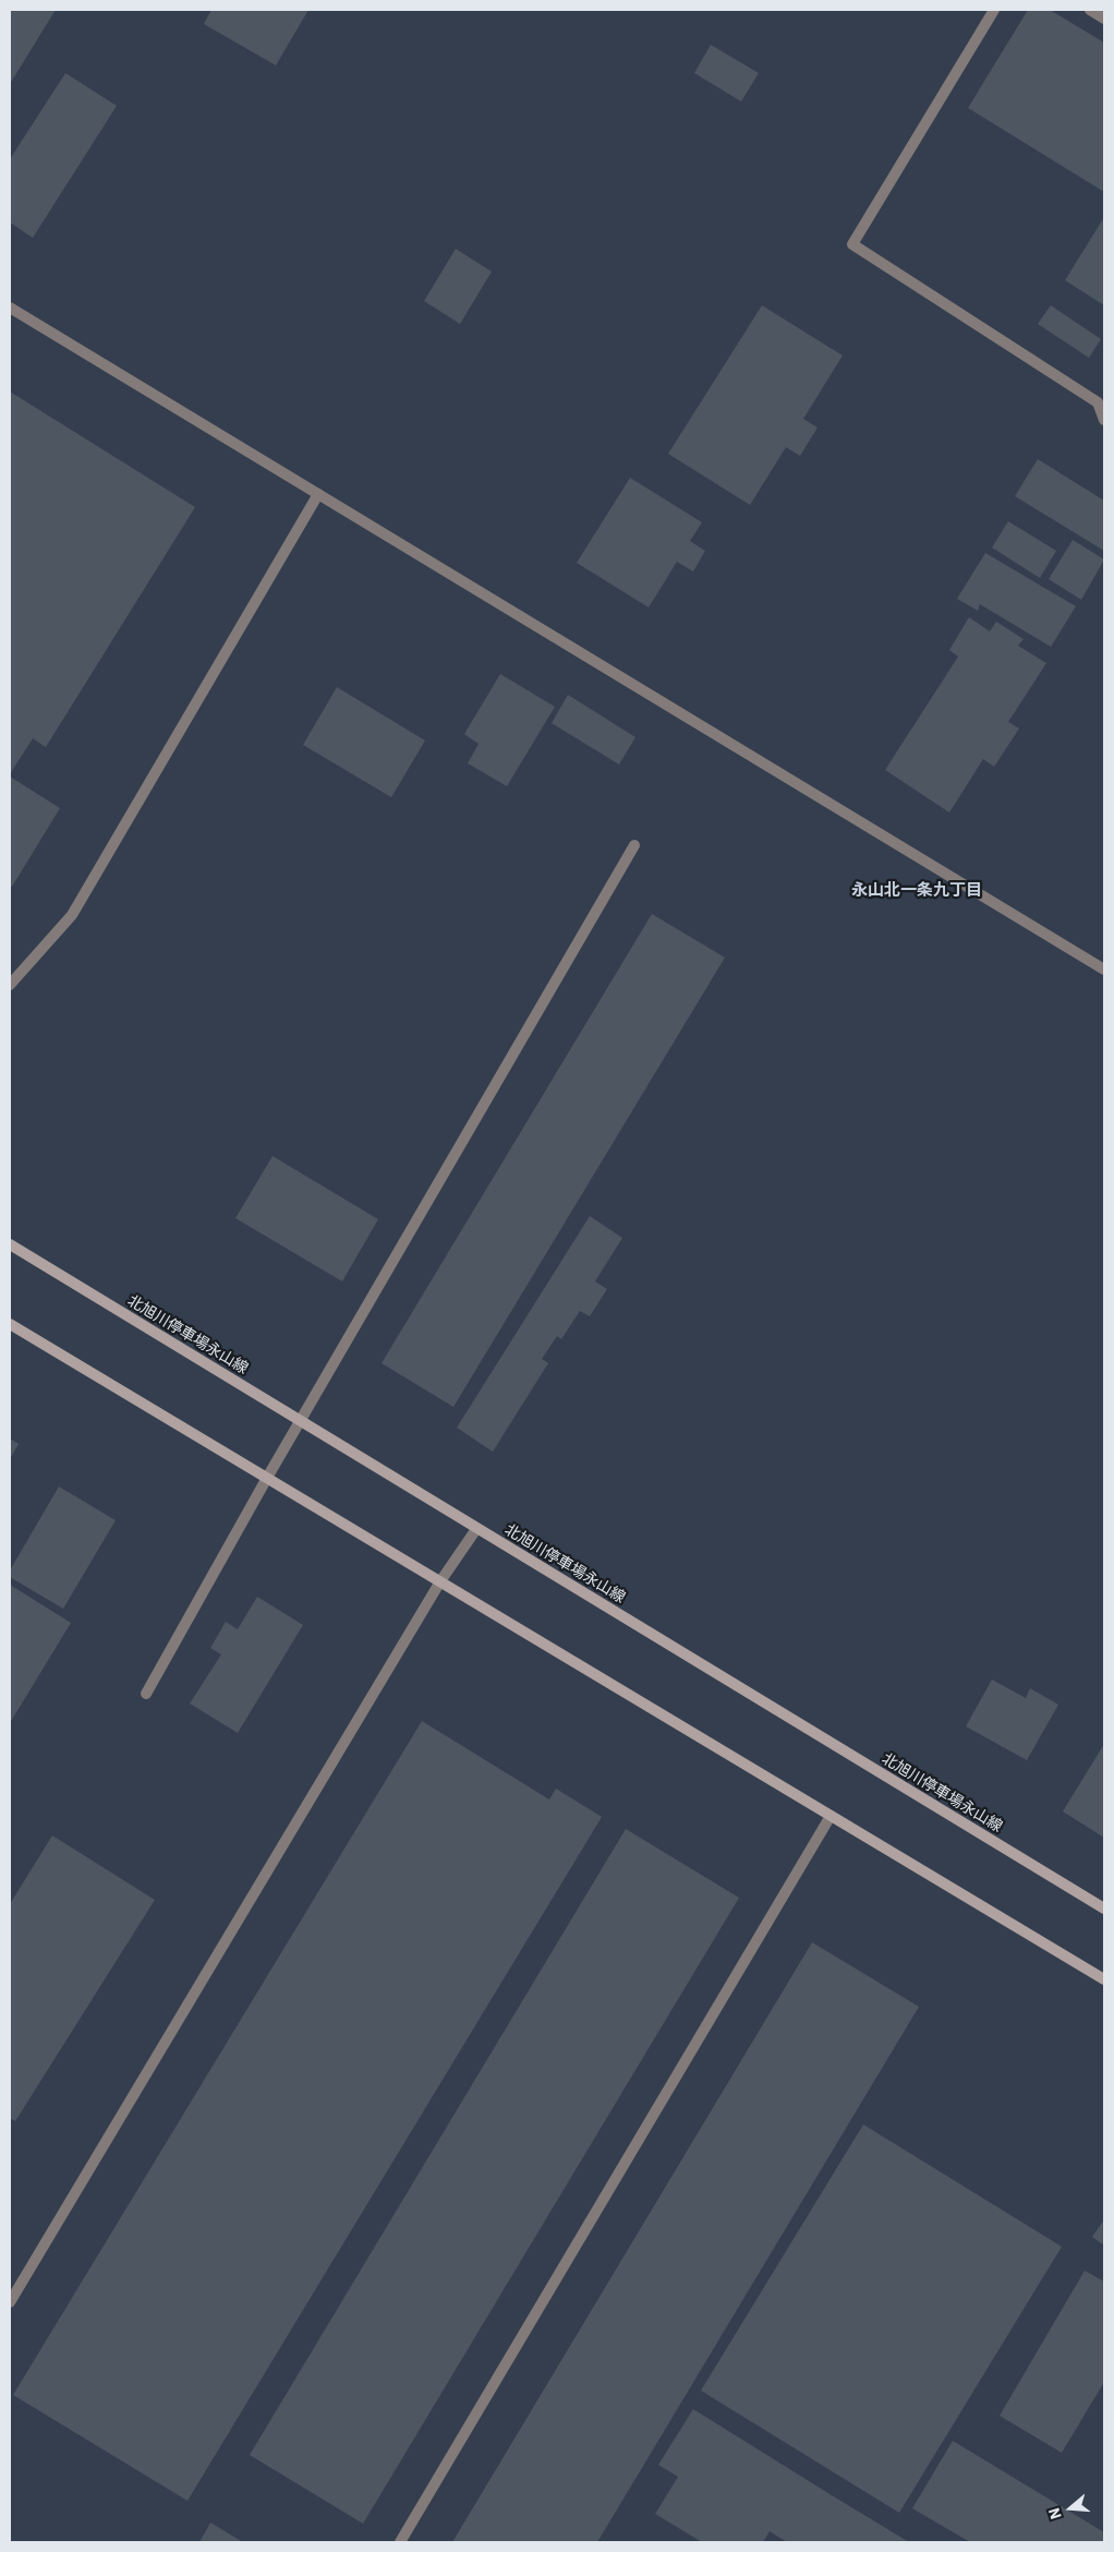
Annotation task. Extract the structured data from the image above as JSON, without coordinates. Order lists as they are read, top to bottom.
{
  "streets": {
    "main road": ["北旭川停車場永山線"]
  },
  "districts": ["永山北一条九丁目"],
  "north": "left"
}
